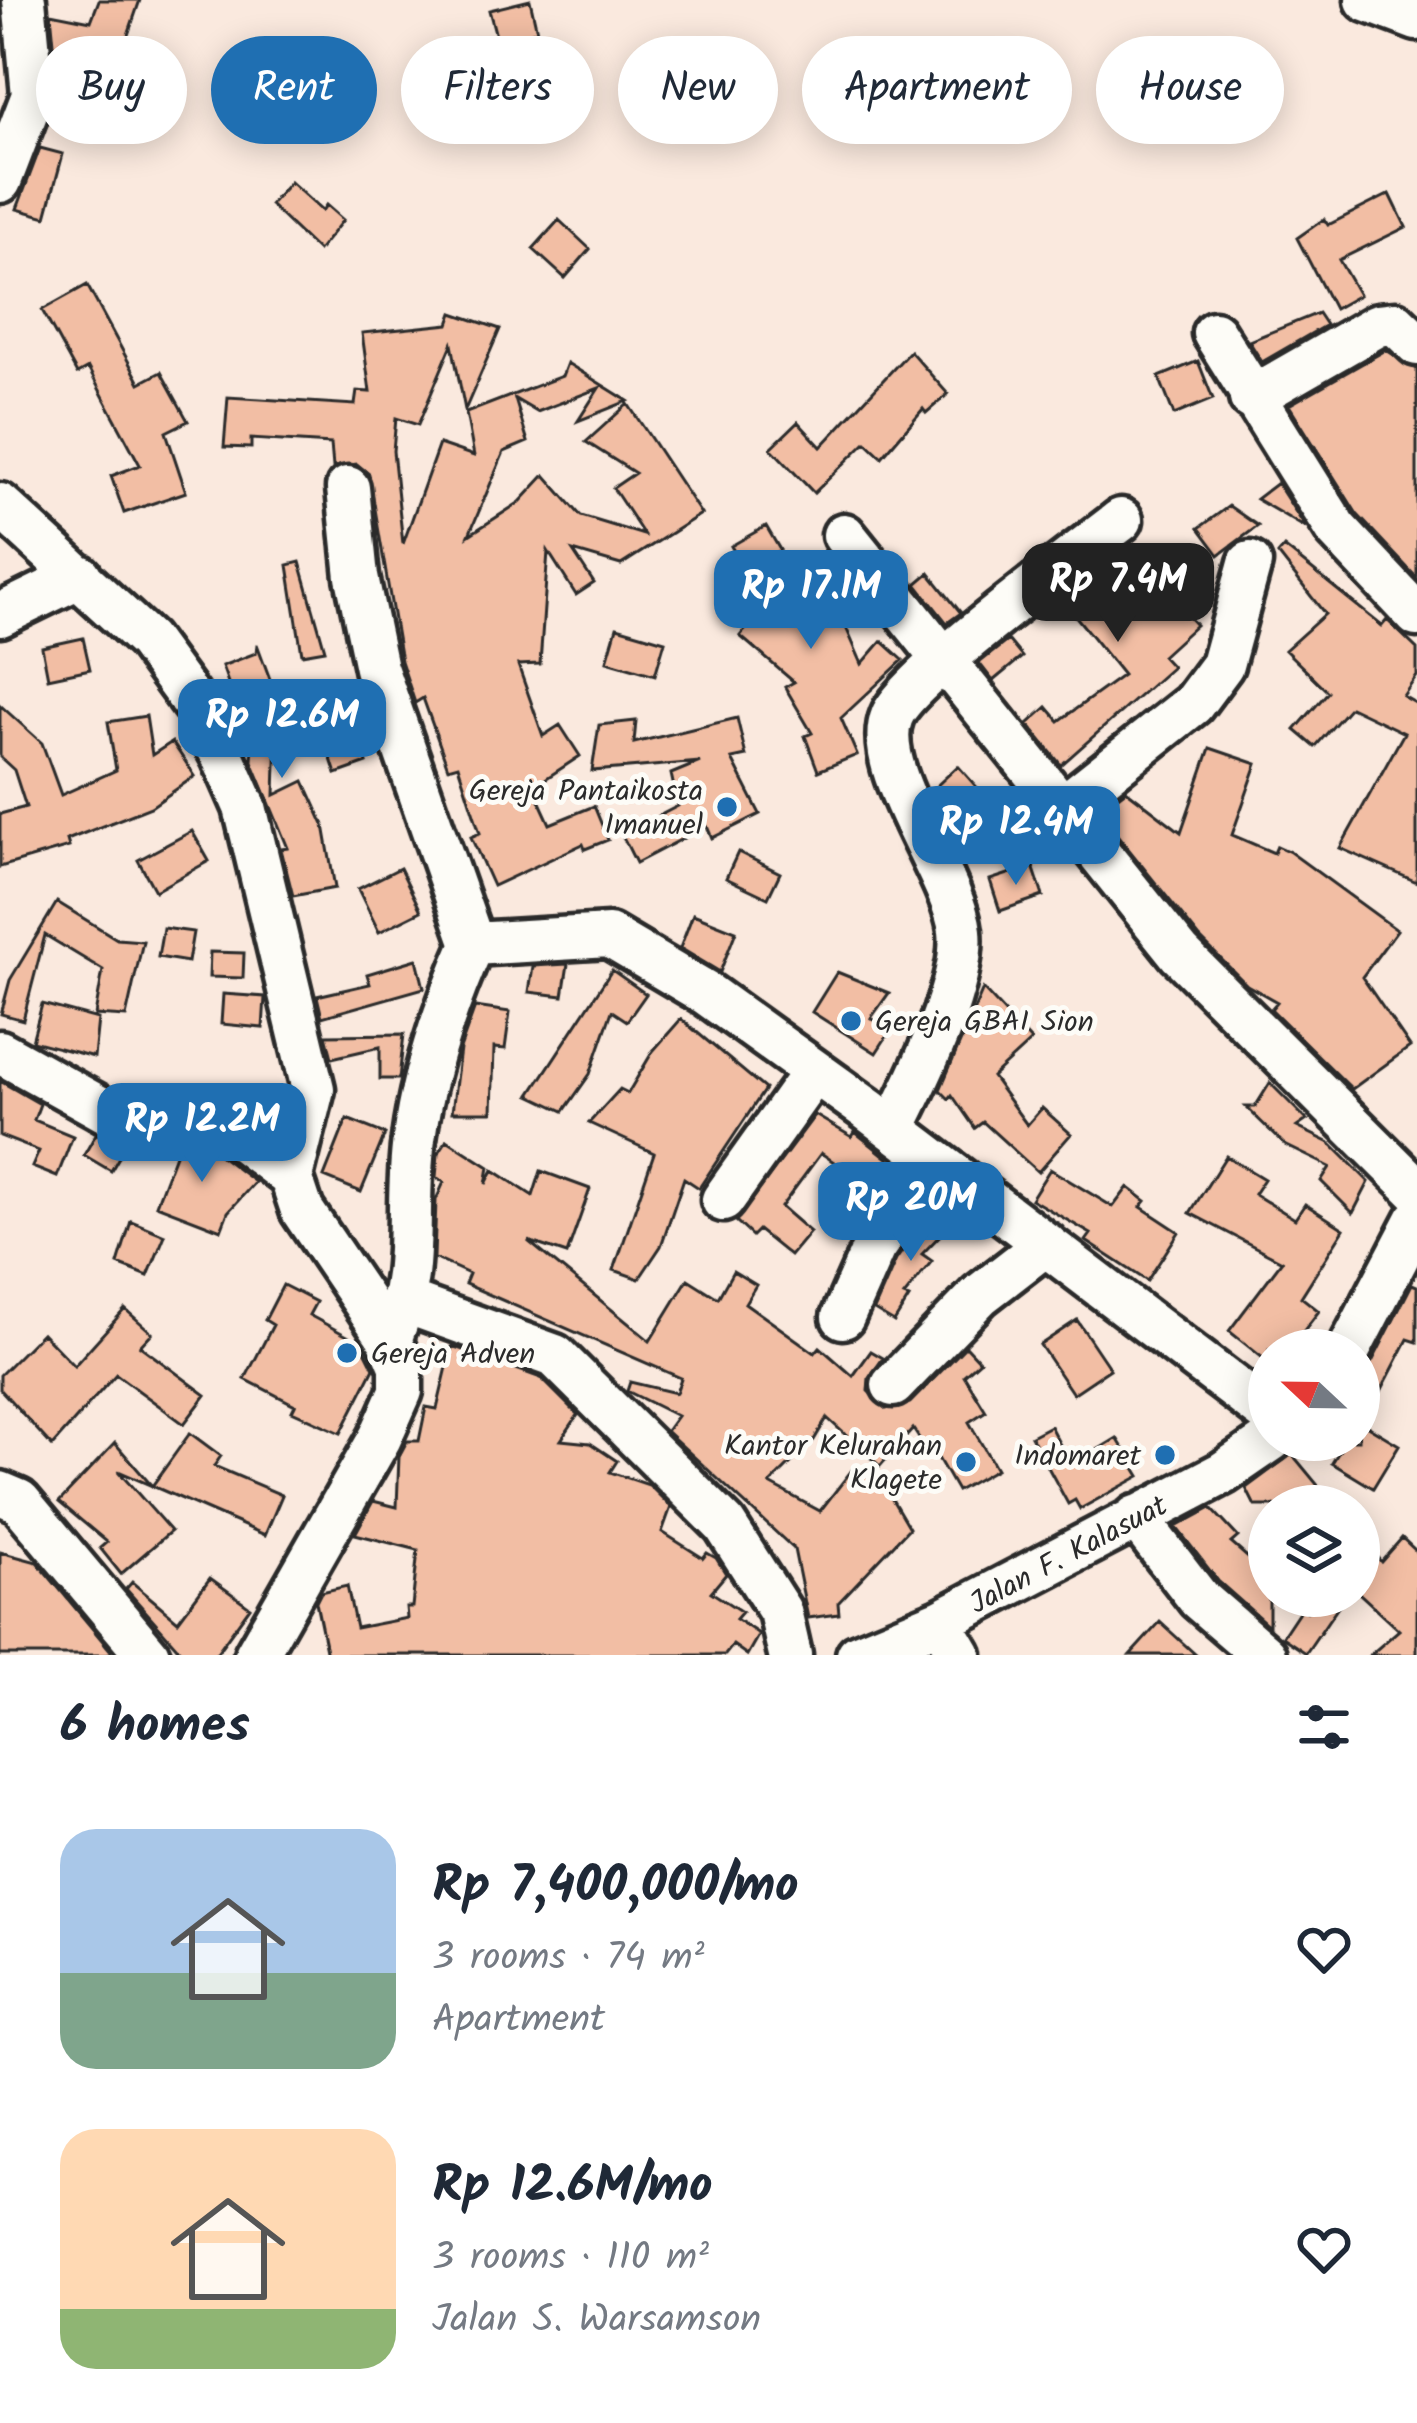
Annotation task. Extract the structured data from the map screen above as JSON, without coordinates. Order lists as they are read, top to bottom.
{
  "streets": {
    "street": ["Jalan F. Kalasuat"]
  },
  "places": [
    "Gereja Pantaikosta Imanuel",
    "Gereja GBAI Sion",
    "Gereja Adven",
    "Indomaret",
    "Kantor Kelurahan Klagete"
  ],
  "north": "left",
  "page": {
    "chip": [
      "Buy",
      "Rent",
      "Filters",
      "New",
      "Apartment",
      "House"
    ],
    "price": [
      "Rp 7.4M",
      "Rp 17.1M",
      "Rp 12.6M",
      "Rp 12.4M",
      "Rp 12.2M",
      "Rp 20M"
    ],
    "heading": "6 homes",
    "list": [
      {
        "name": "Rp 7,400,000/mo",
        "note": "3 rooms · 74 m² · Apartment"
      },
      {
        "name": "Rp 12.6M/mo",
        "note": "3 rooms · 110 m² · Jalan S. Warsamson"
      }
    ]
  }
}
